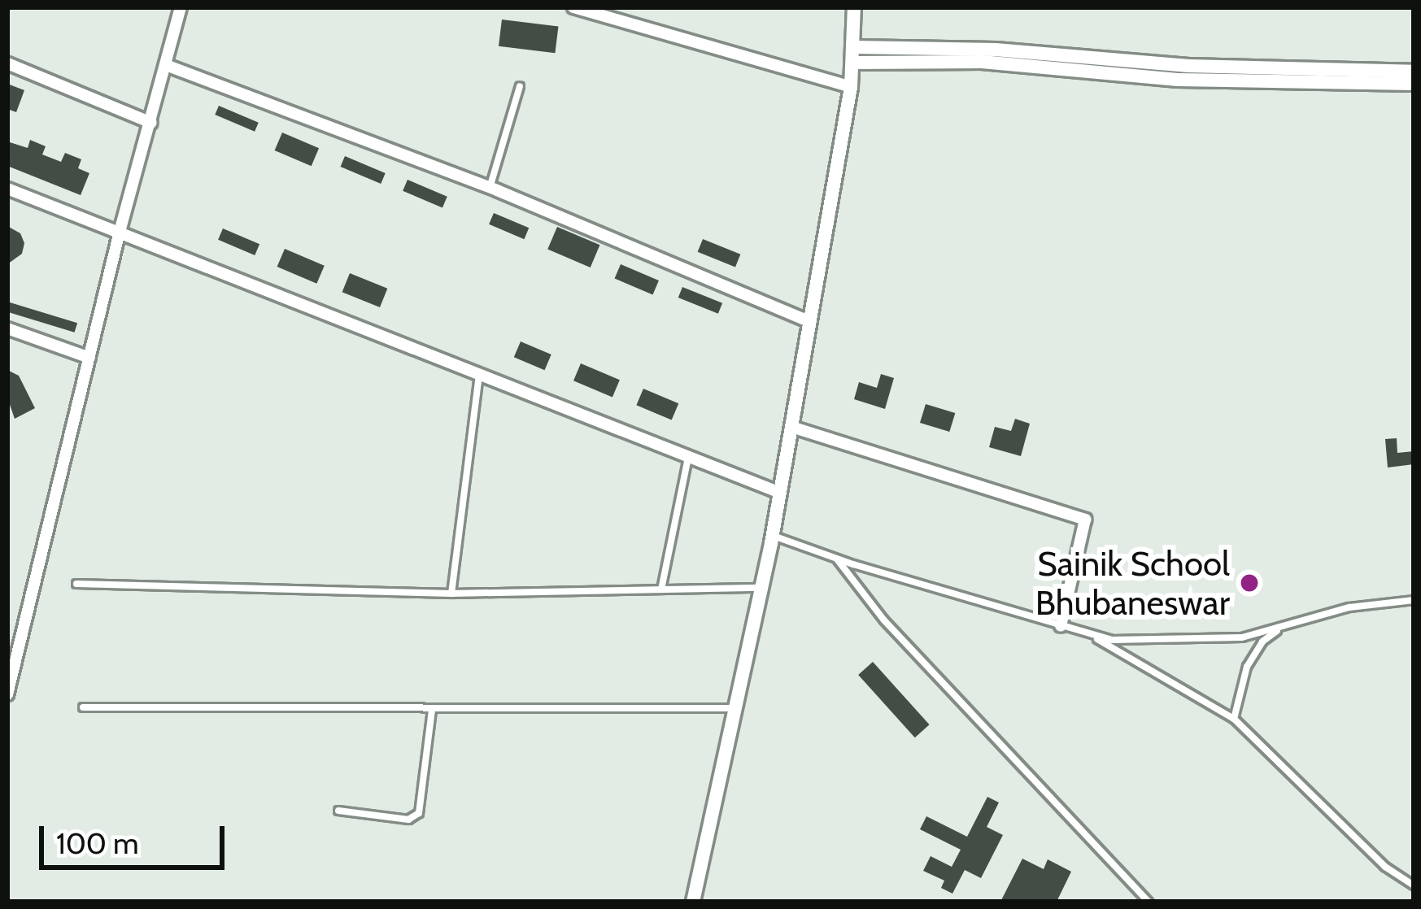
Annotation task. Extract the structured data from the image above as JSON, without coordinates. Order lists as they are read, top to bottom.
{
  "places": ["Sainik School Bhubaneswar"],
  "scale_bar": "100 m"
}
